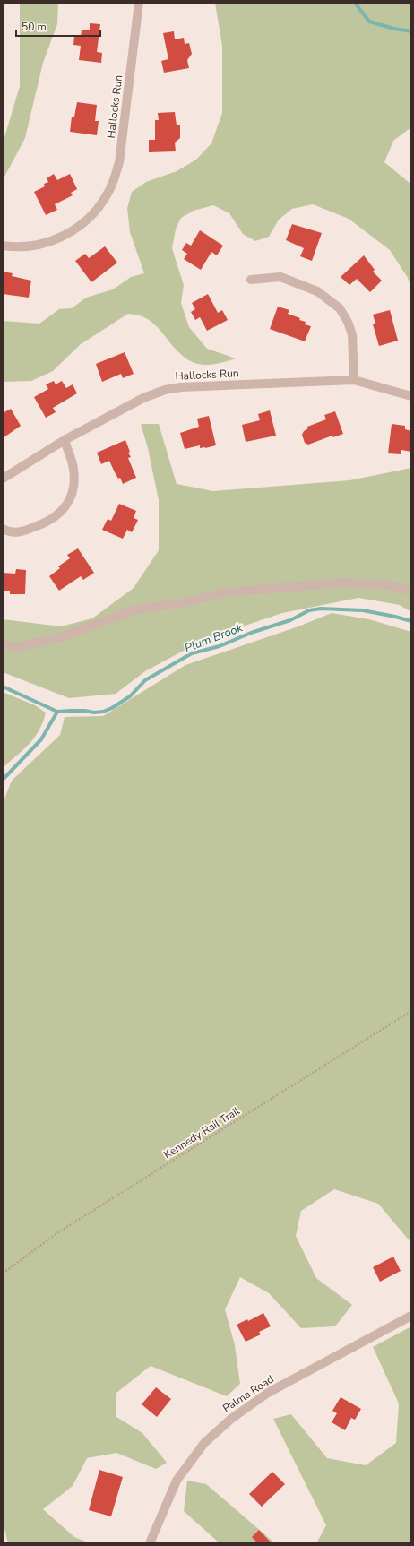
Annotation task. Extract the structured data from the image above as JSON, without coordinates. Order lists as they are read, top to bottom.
{
  "streets": {
    "street": ["Hallocks Run", "Palma Road"],
    "path": ["Kennedy Rail Trail"]
  },
  "water": ["Plum Brook"],
  "scale_bar": "50 m"
}
